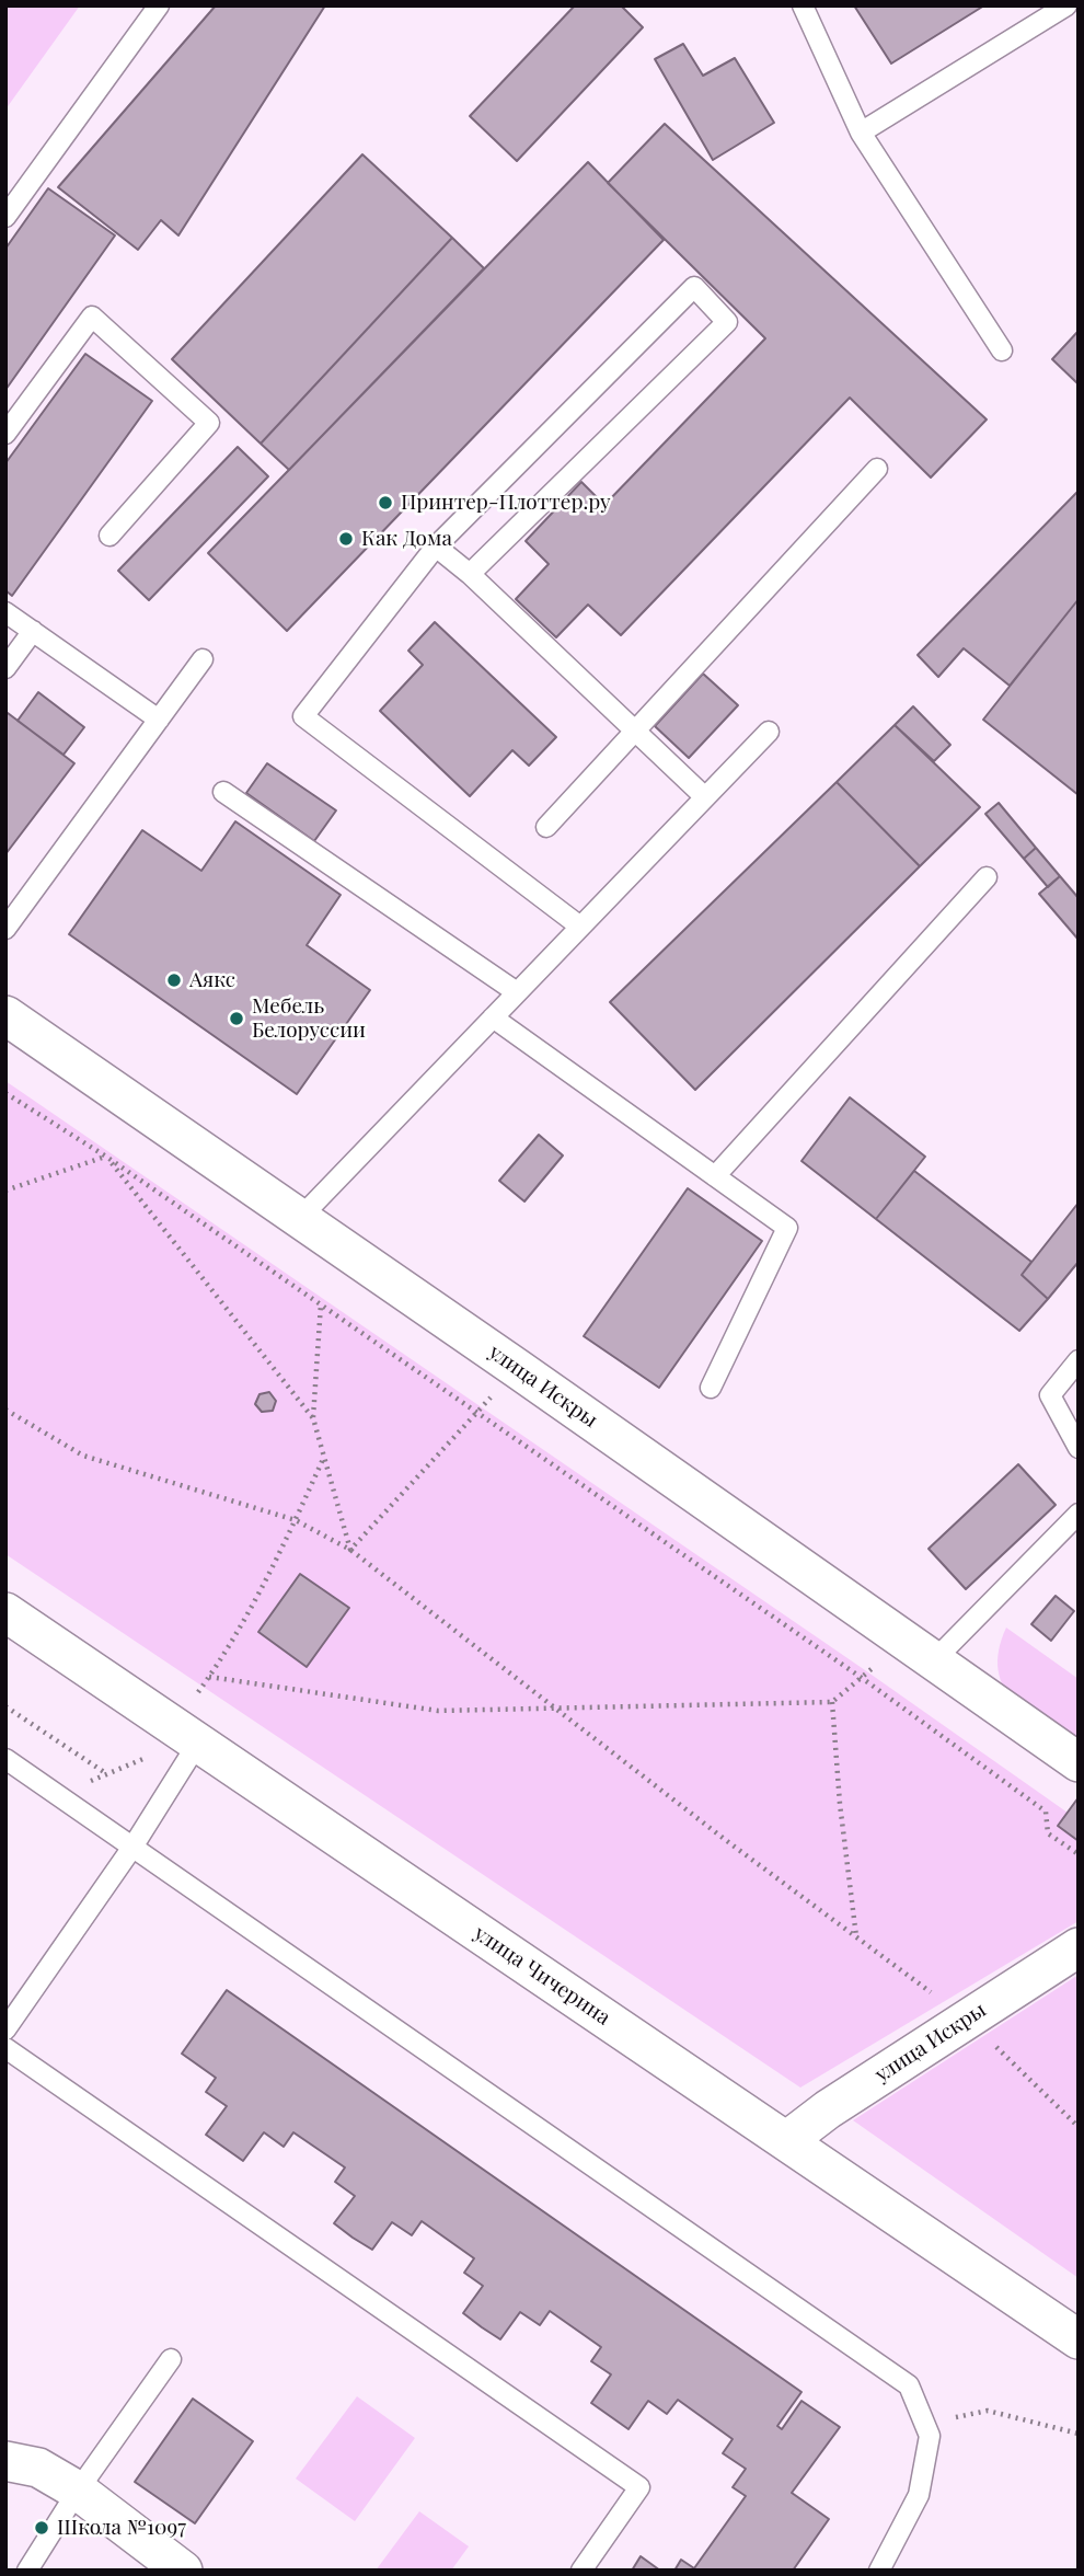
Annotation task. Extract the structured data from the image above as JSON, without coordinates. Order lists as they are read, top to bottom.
{
  "streets": {
    "street": ["улица Искры", "улица Чичерина"]
  },
  "crossings": [
    ["улица Искры", "улица Чичерина"]
  ],
  "places": [
    "Принтер-Плоттер.ру",
    "Как Дома",
    "Аякс",
    "Мебель Белоруссии",
    "Школа №1097"
  ]
}
